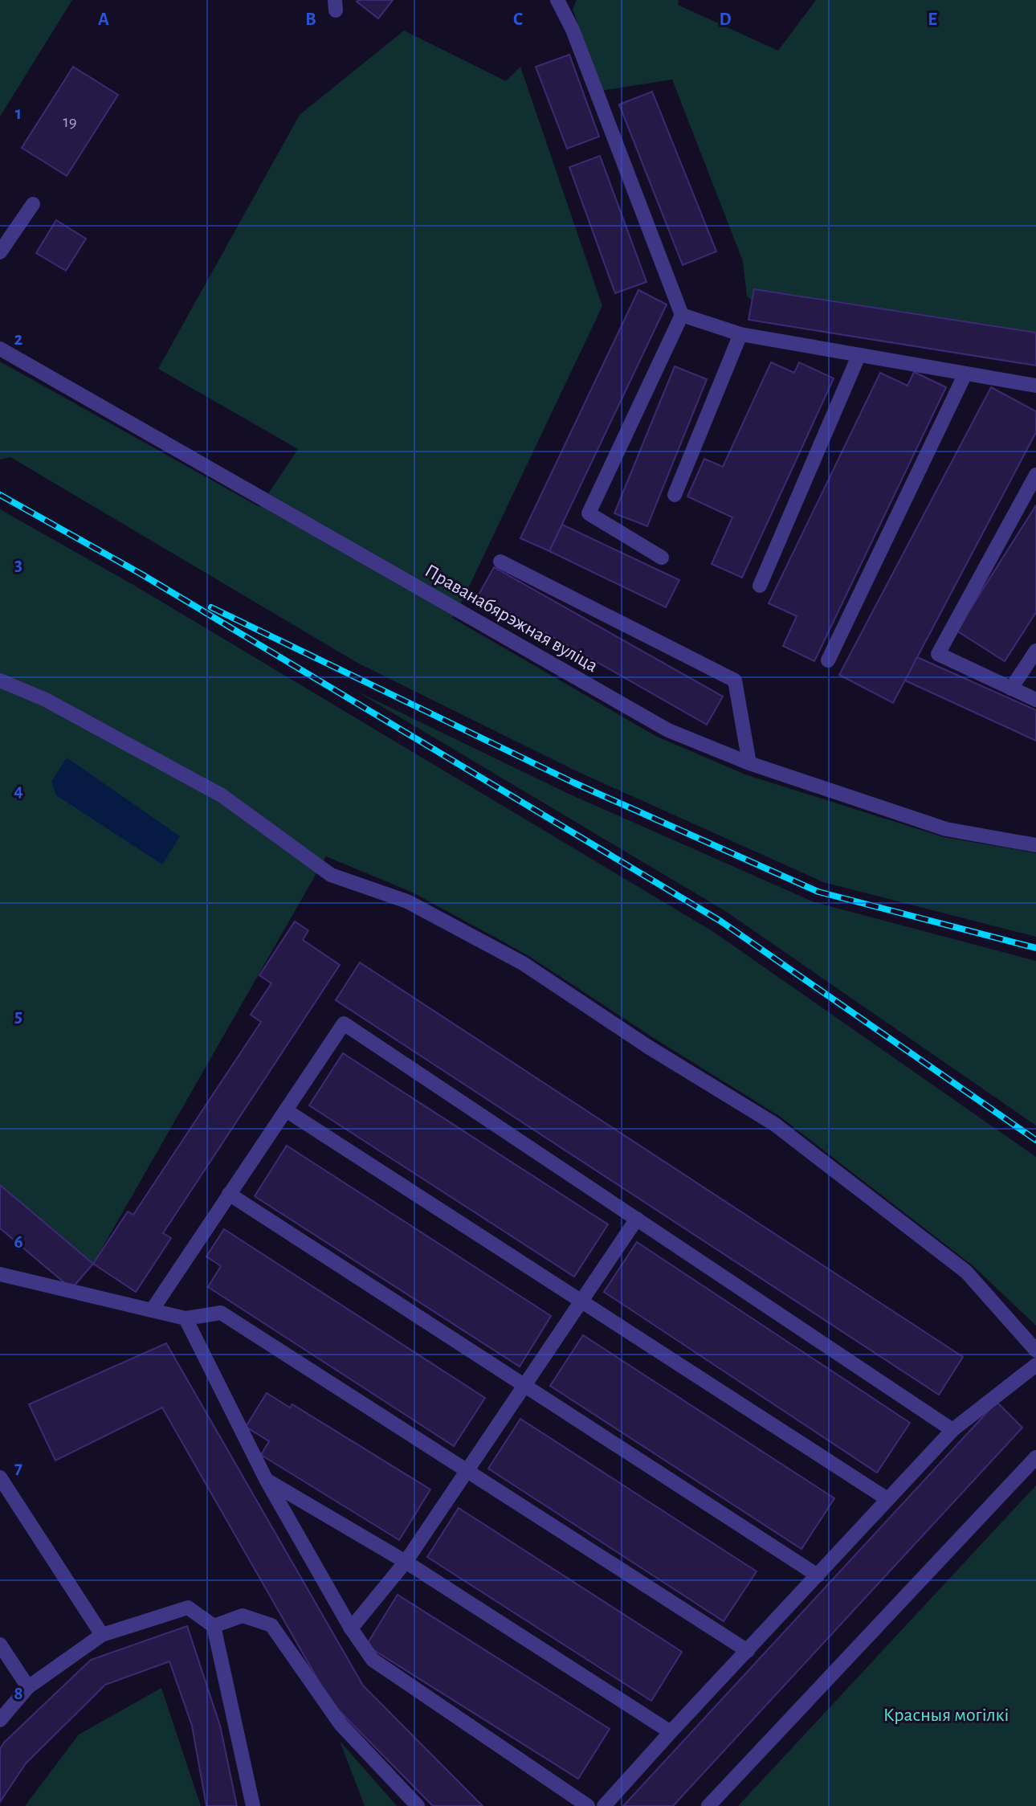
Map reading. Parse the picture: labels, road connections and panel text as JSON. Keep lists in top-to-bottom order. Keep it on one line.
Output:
{"streets":{"street":["Праванабярэжная вуліца"]},"parks":["Красныя могілкі"],"house_numbers":["19"],"grid":{"columns":["A","B","C","D","E"],"rows":["1","2","3","4","5","6","7","8"]}}
